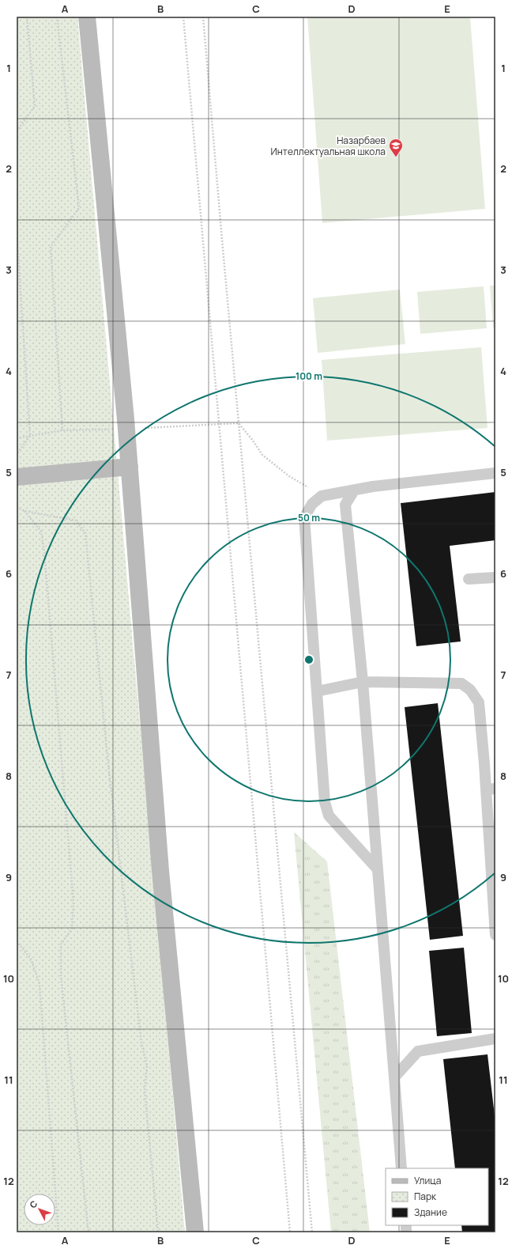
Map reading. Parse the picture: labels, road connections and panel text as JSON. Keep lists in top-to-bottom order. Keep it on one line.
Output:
{"places":{"school or university":["Назарбаев Интеллектуальная школа"]},"legend":["Улица","Парк","Здание"],"north":"top left","grid":{"columns":["A","B","C","D","E"],"rows":["1","2","3","4","5","6","7","8","9","10","11","12"]},"rings":["100 m","50 m"]}
